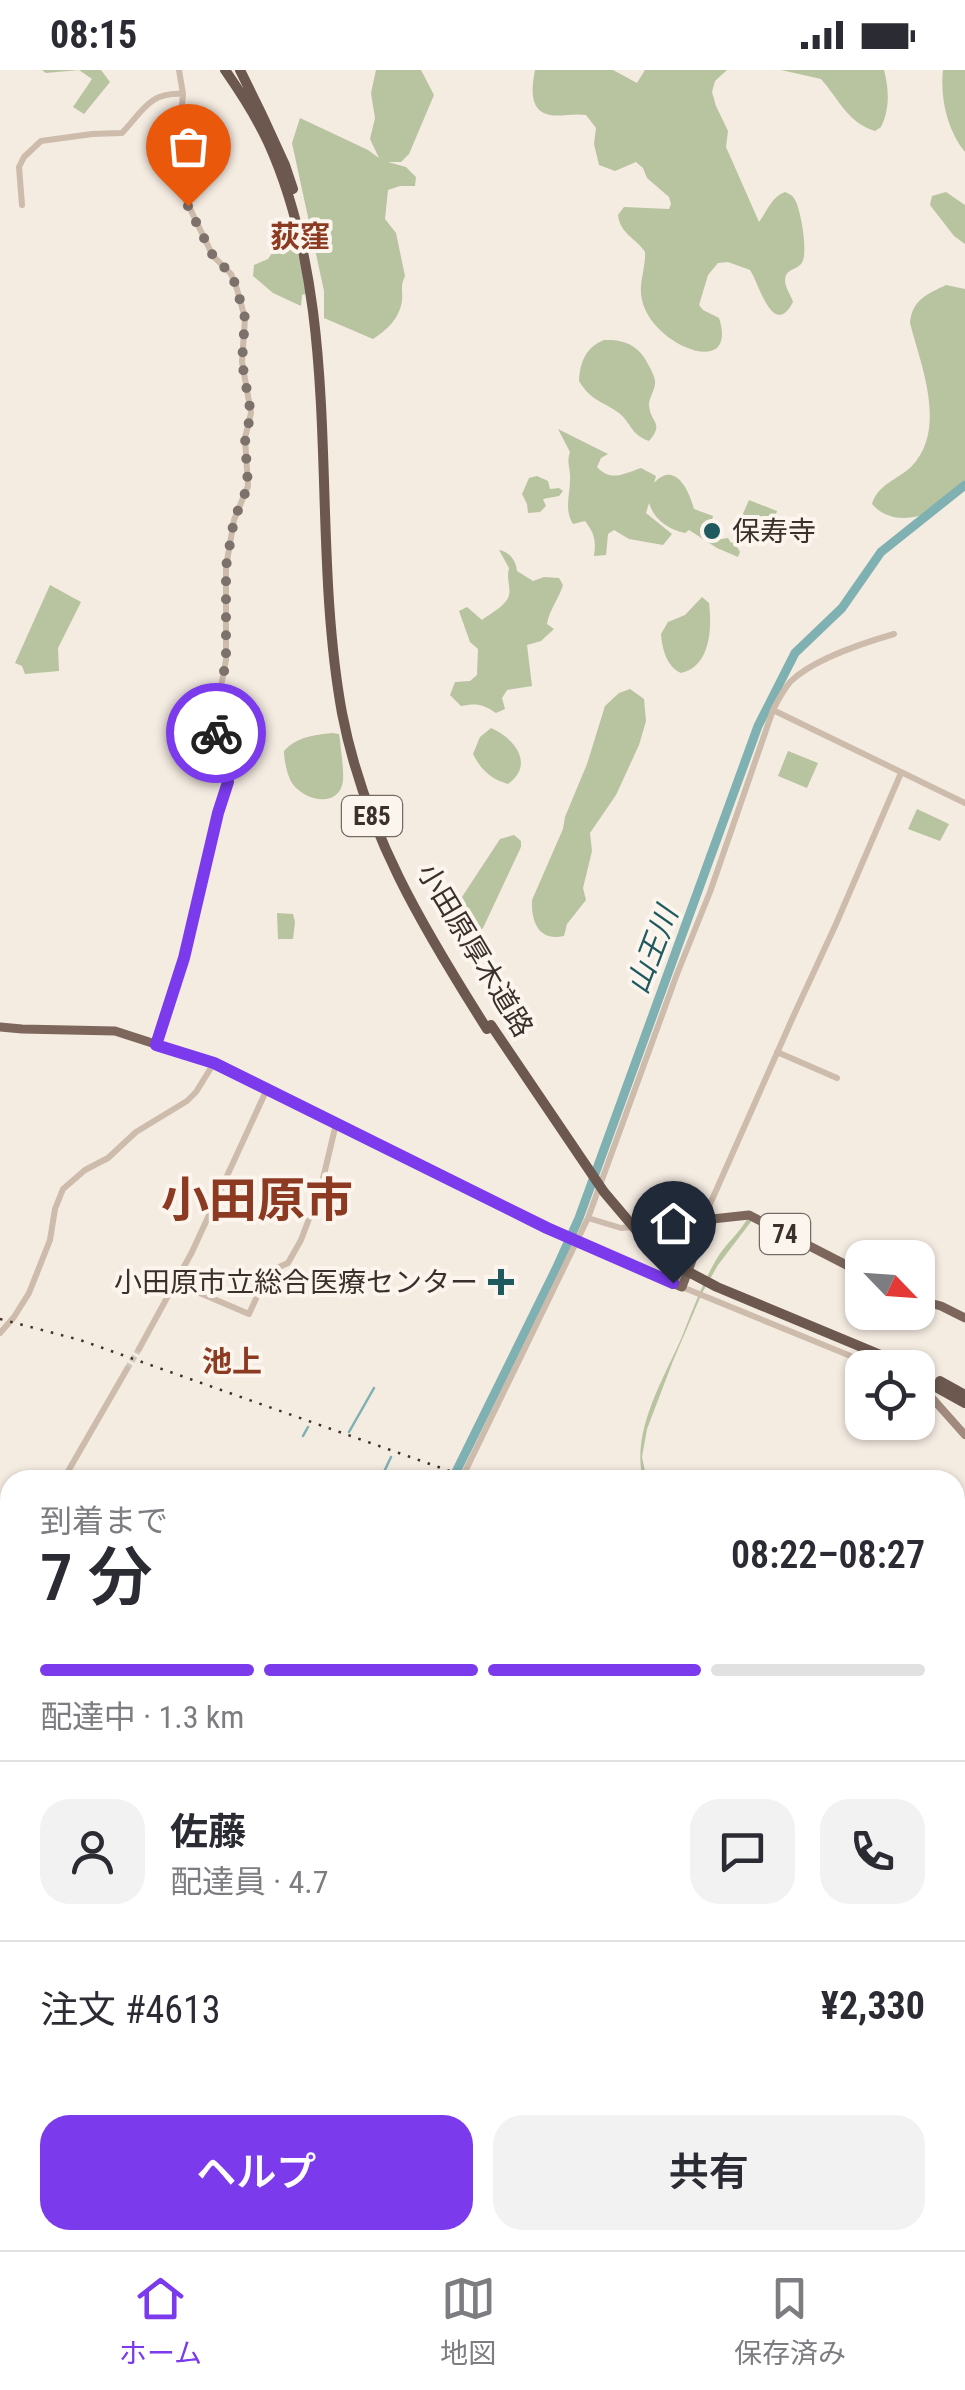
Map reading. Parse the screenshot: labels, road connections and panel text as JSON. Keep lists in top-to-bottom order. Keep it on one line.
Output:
{"streets":{"highway":["E85","小田原厚木道路"],"main road":["74"]},"districts":["荻窪","小田原市","池上"],"water":["山王川"],"places":{"other":["保寿寺"],"health":["小田原市立総合医療センター"]},"north":"bottom right","page":{"status":"08:15","heading":["7 分","到着まで","08:22–08:27"],"panel":["佐藤","配達員 · 4.7","注文 #4613","¥2,330"],"bar":"配達中 · 1.3 km","buttons":["ヘルプ","共有"],"tabs":["ホーム","地図","保存済み"]}}
